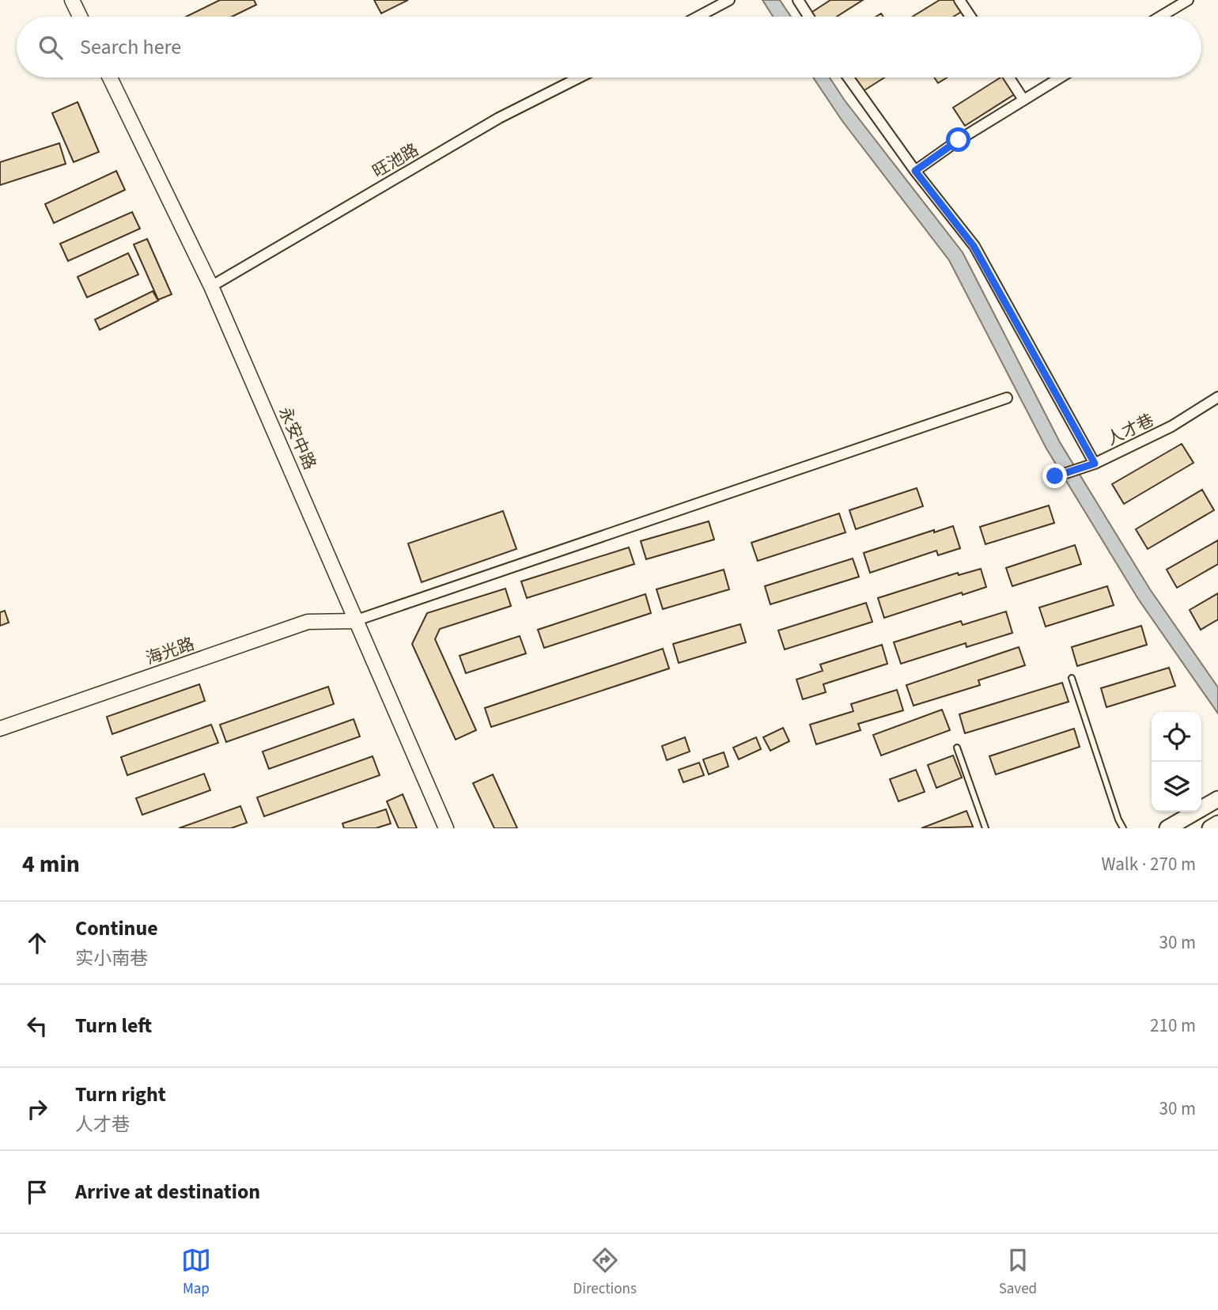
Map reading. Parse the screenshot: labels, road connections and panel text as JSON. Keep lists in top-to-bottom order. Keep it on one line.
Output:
{"streets":{"street":["旺池路","人才巷","永安中路","海光路"]},"crossings":[["旺池路","永安中路"],["永安中路","海光路"]],"page":{"search":"Search here","heading":["4 min","Walk · 270 m"],"list":[["Continue","实小南巷","30 m"],["Turn left","210 m"],["Turn right","人才巷","30 m"],"Arrive at destination"],"nav":["Map","Directions","Saved"]}}
